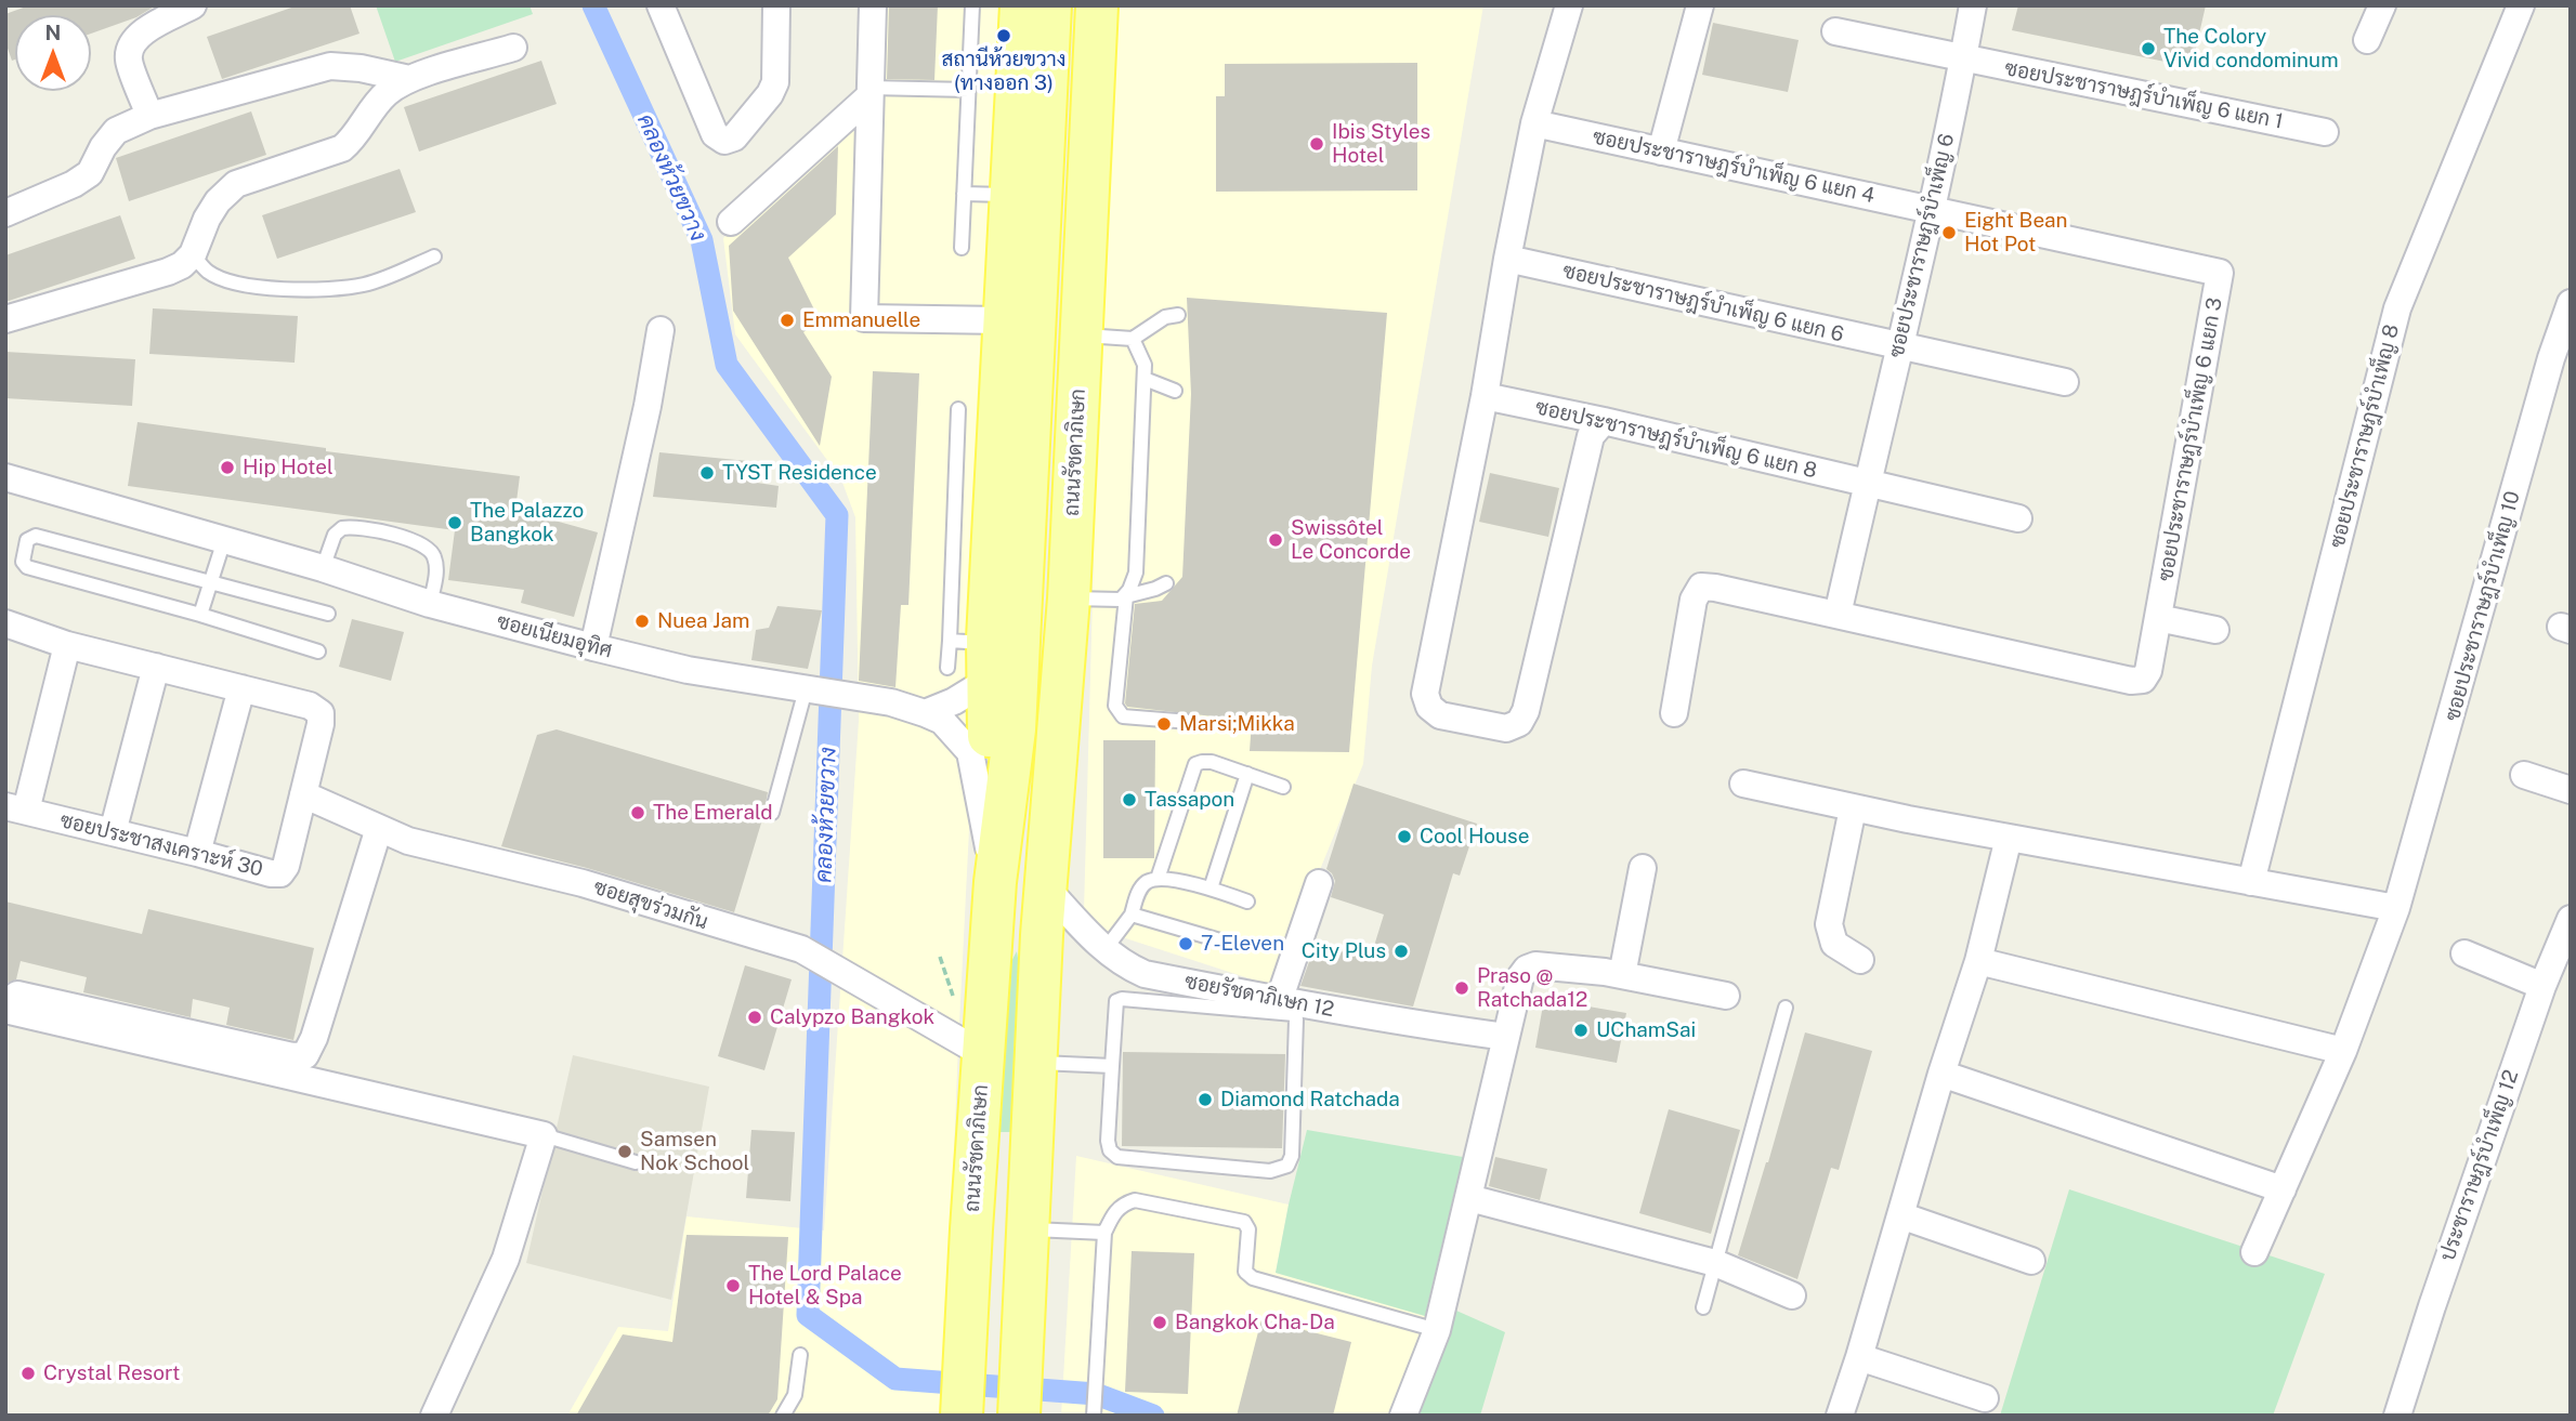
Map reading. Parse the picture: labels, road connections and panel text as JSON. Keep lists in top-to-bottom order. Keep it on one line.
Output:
{"streets":{"main road":["ถนนรัชดาภิเษก"],"street":["ซอยประชาราษฎร์บำเพ็ญ 6 แยก 1","ซอยประชาราษฎร์บำเพ็ญ 6 แยก 4","ซอยประชาราษฎร์บำเพ็ญ 6","ซอยประชาราษฎร์บำเพ็ญ 6 แยก 6","ซอยประชาราษฎร์บำเพ็ญ 8","ซอยประชาราษฎร์บำเพ็ญ 6 แยก 8","ซอยประชาราษฎร์บำเพ็ญ 6 แยก 3","ซอยประชาราษฎร์บำเพ็ญ 10","ซอยเนียมอุทิศ","ซอยประชาสงเคราะห์ 30","ซอยสุขร่วมกัน","ซอยรัชดาภิเษก 12","ประชาราษฎร์บำเพ็ญ 12"]},"crossings":[["ซอยประชาราษฎร์บำเพ็ญ 6 แยก 1","ซอยประชาราษฎร์บำเพ็ญ 6"],["ซอยประชาราษฎร์บำเพ็ญ 6 แยก 4","ซอยประชาราษฎร์บำเพ็ญ 6"],["ซอยประชาราษฎร์บำเพ็ญ 6 แยก 4","ซอยประชาราษฎร์บำเพ็ญ 6 แยก 3"],["ซอยประชาราษฎร์บำเพ็ญ 6","ซอยประชาราษฎร์บำเพ็ญ 6 แยก 6"],["ซอยประชาราษฎร์บำเพ็ญ 6","ซอยประชาราษฎร์บำเพ็ญ 6 แยก 8"],["ซอยประชาราษฎร์บำเพ็ญ 6","ซอยประชาราษฎร์บำเพ็ญ 6 แยก 3"],["ถนนรัชดาภิเษก","ซอยเนียมอุทิศ"],["ถนนรัชดาภิเษก","ซอยสุขร่วมกัน"],["ถนนรัชดาภิเษก","ซอยรัชดาภิเษก 12"],["ซอยประชาสงเคราะห์ 30","ซอยสุขร่วมกัน"]],"water":["คลองห้วยขวาง"],"places":["สถานีห้วยขวาง (ทางออก 3)","The Colory Vivid condominum","Ibis Styles Hotel","Eight Bean Hot Pot","Emmanuelle","Hip Hotel","TYST Residence","The Palazzo Bangkok","Swissôtel Le Concorde","Nuea Jam","Marsi;Mikka","Tassapon","The Emerald","Cool House","7-Eleven","City Plus","Praso @ Ratchada12","Calypzo Bangkok","UChamSai","Diamond Ratchada","Samsen Nok School","The Lord Palace Hotel & Spa","Bangkok Cha-Da","Crystal Resort"],"north":"top"}
